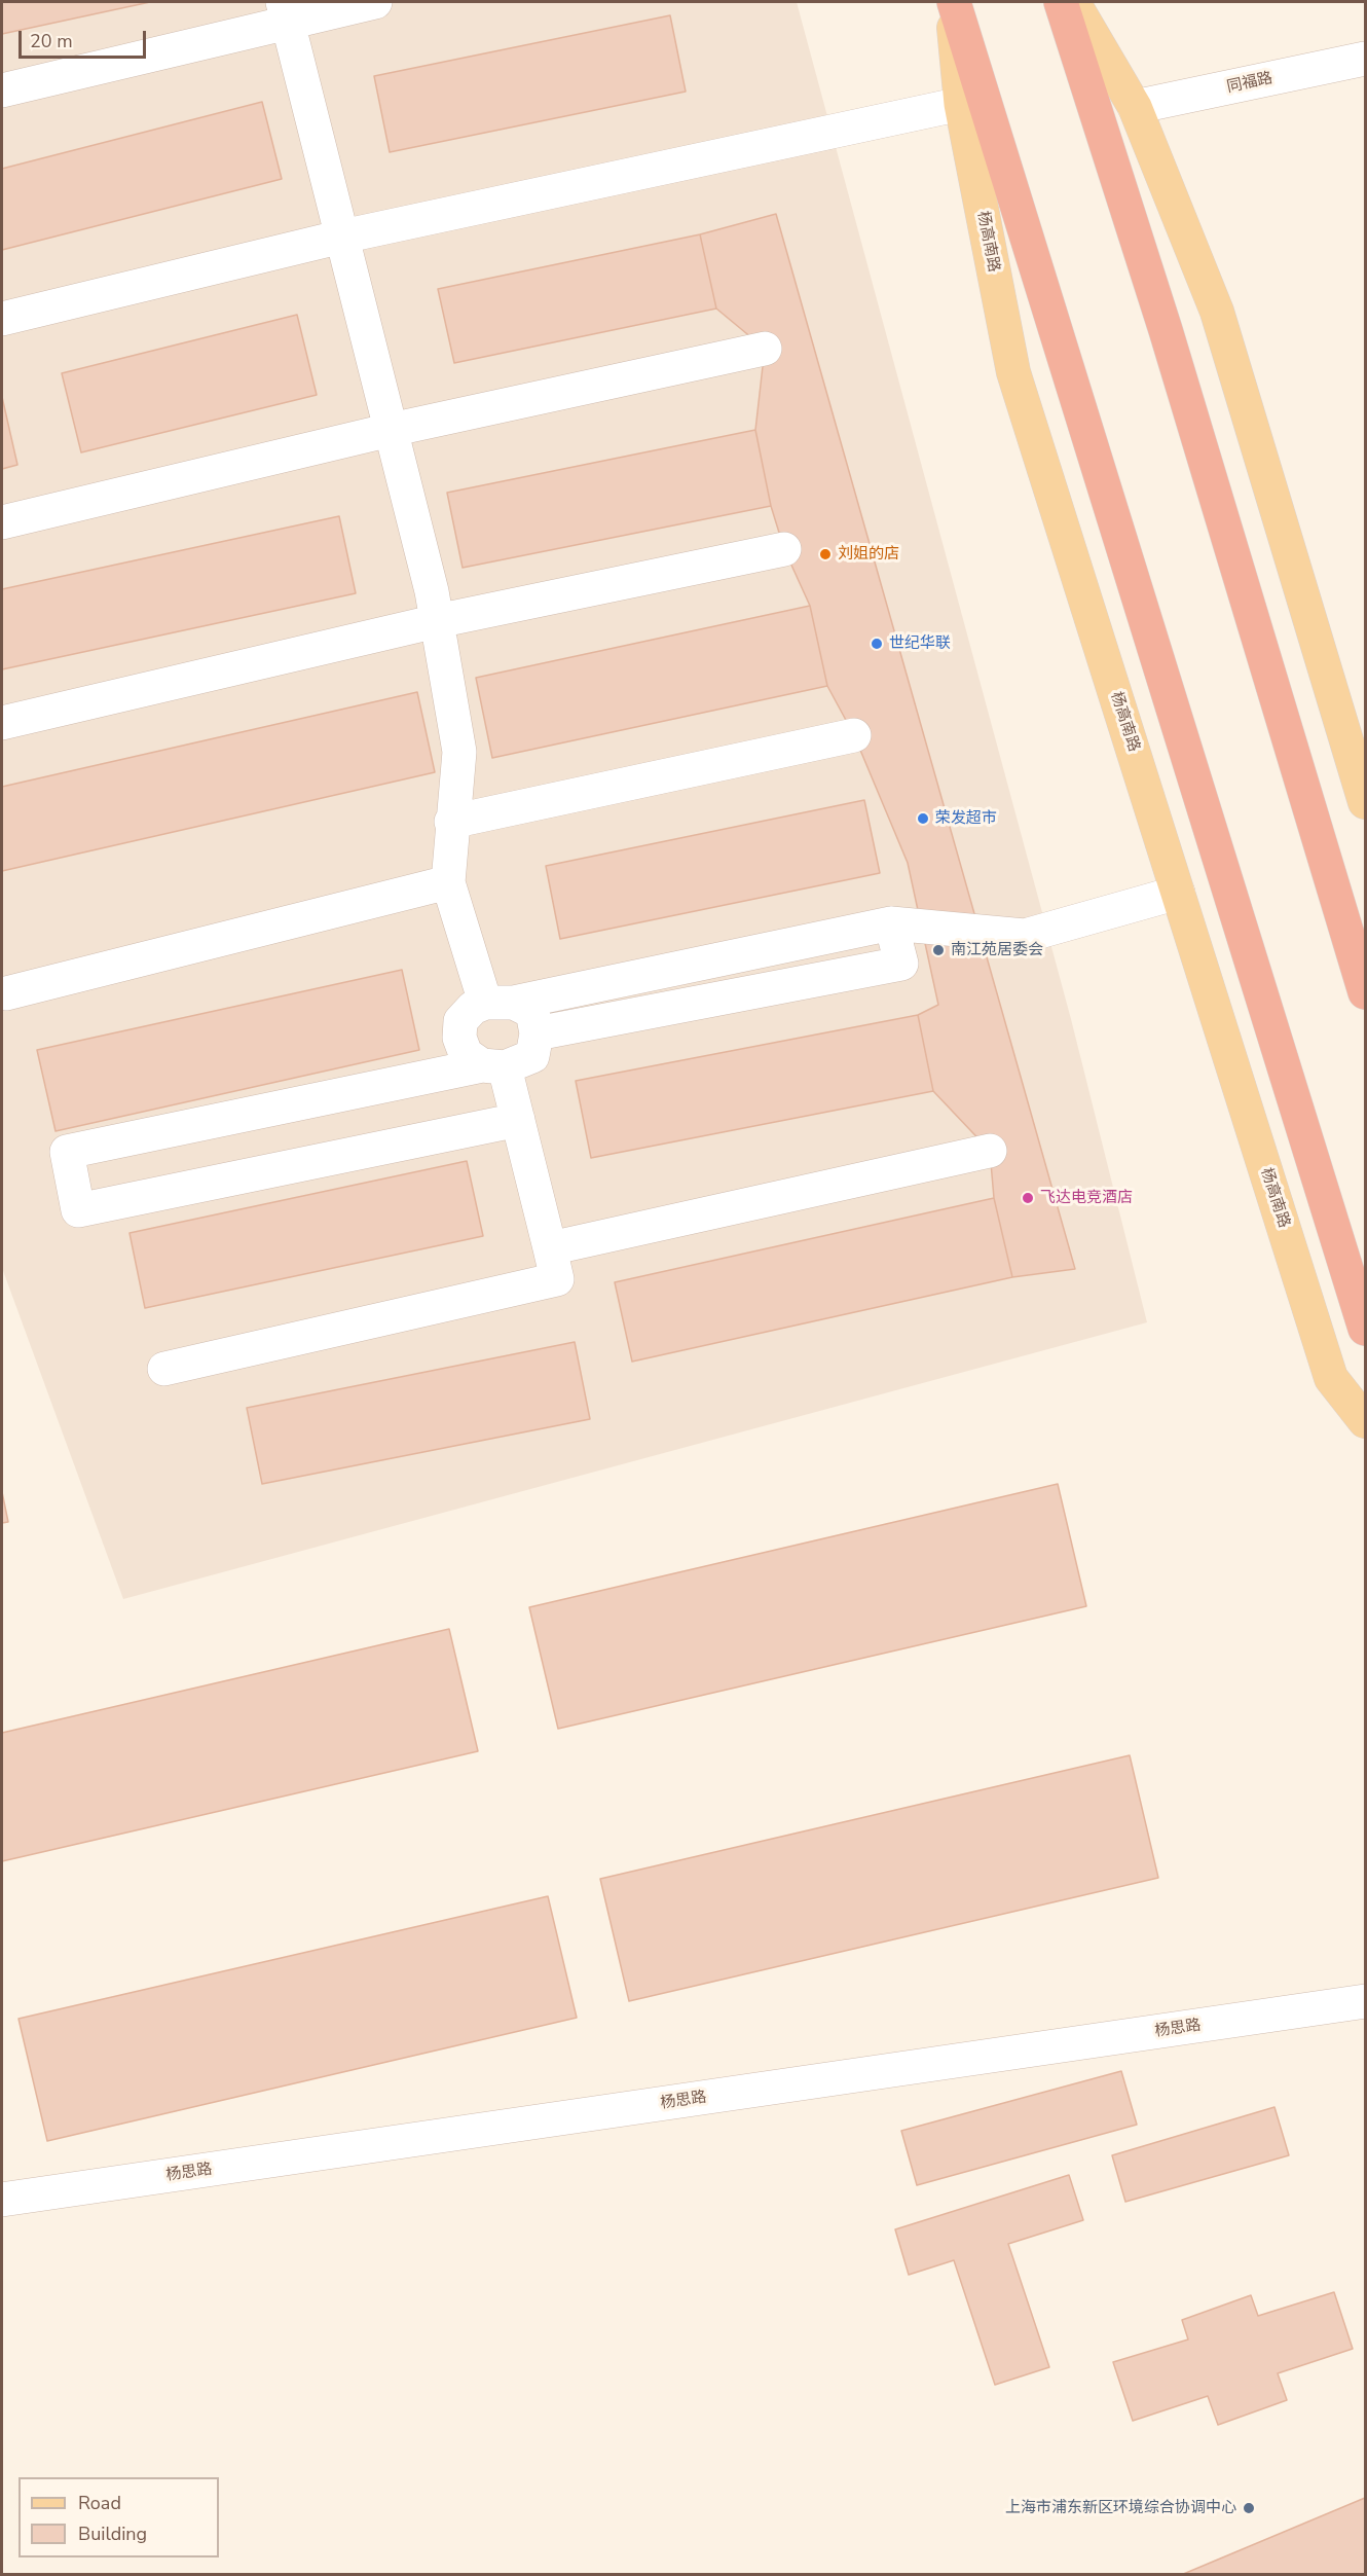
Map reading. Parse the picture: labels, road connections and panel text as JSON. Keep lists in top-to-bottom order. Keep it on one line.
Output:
{"streets":{"highway":["杨高南路"],"street":["同福路","杨思路"]},"places":["刘姐的店","世纪华联","荣发超市","南江苑居委会","飞达电竞酒店","上海市浦东新区环境综合协调中心"],"legend":["Road","Building"],"scale_bar":"20 m"}
